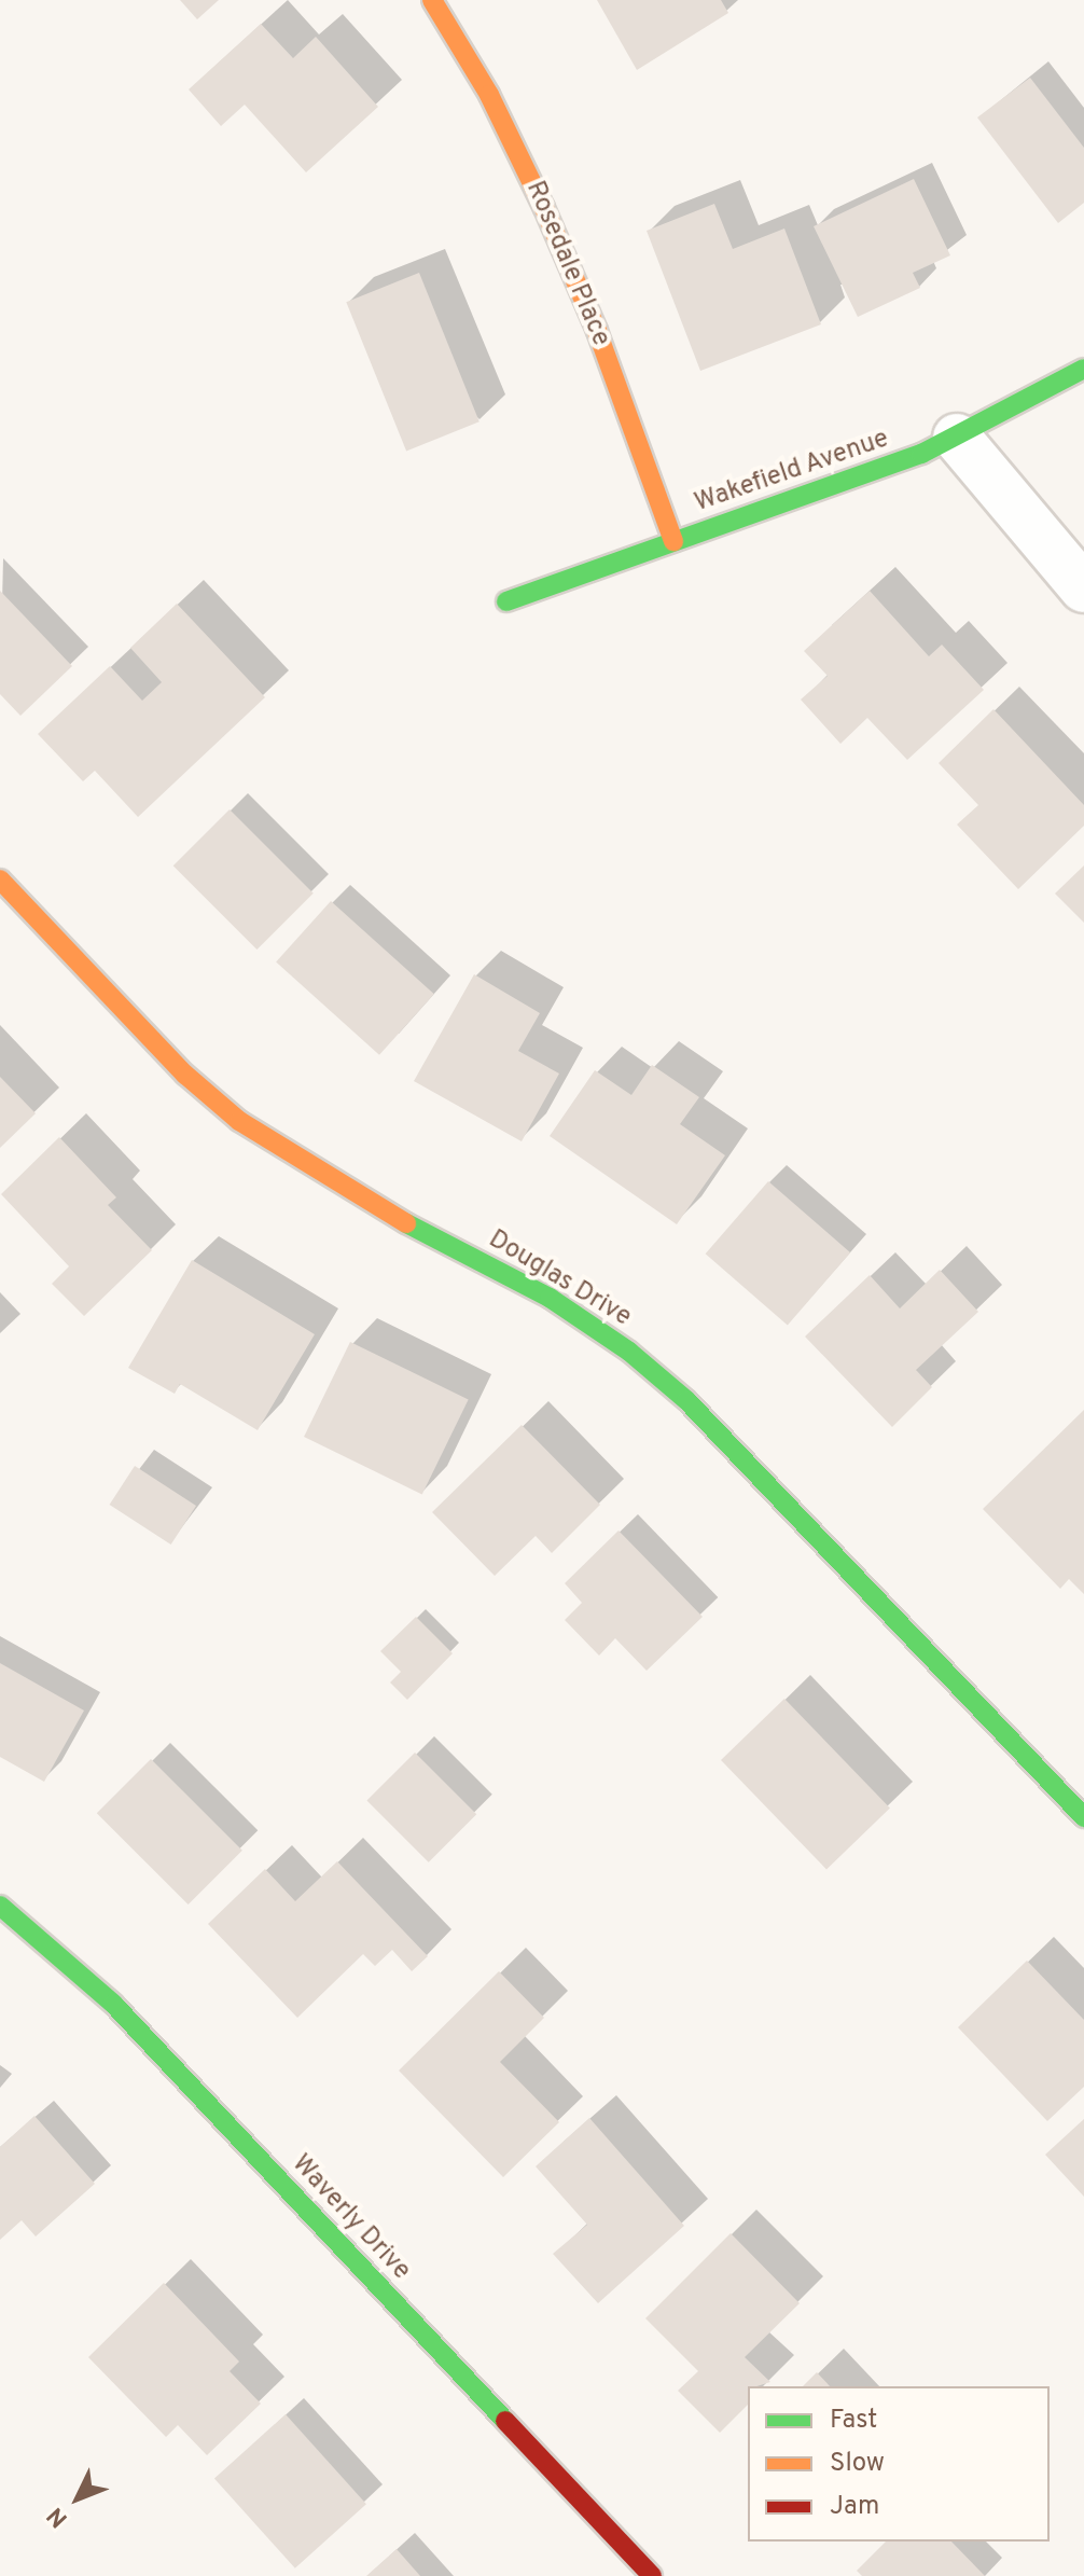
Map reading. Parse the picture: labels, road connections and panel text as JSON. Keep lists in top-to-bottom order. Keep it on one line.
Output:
{"streets":{"street":["Rosedale Place","Wakefield Avenue","Douglas Drive","Waverly Drive"]},"crossings":[["Rosedale Place","Wakefield Avenue"]],"legend":["Fast","Slow","Jam"],"north":"bottom left"}
